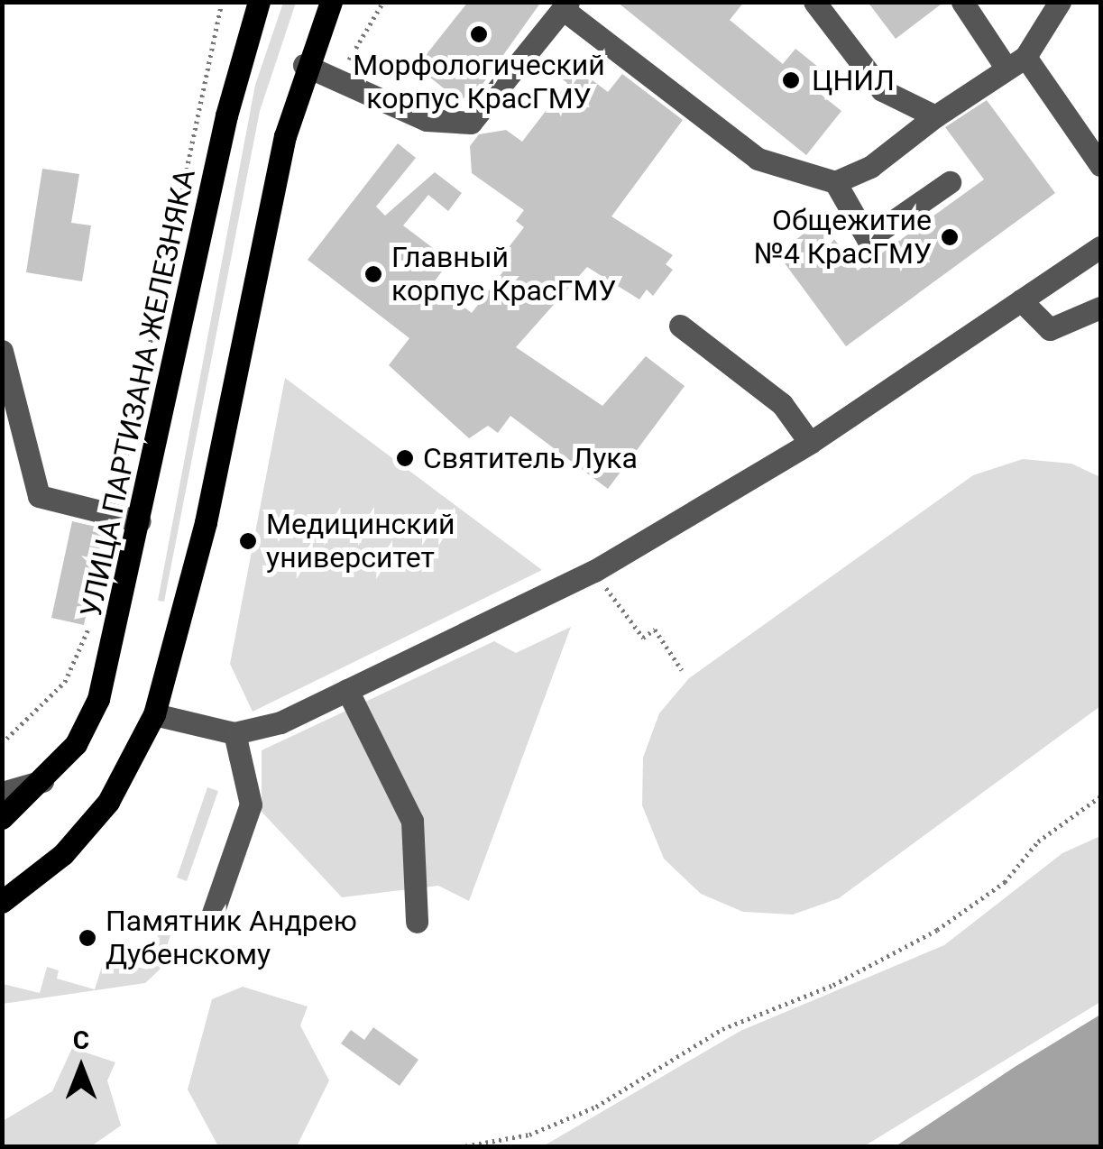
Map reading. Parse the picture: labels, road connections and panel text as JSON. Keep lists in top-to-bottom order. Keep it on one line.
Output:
{"streets":{"main road":["УЛИЦА ПАРТИЗАНА ЖЕЛЕЗНЯКА"]},"places":["Морфологический корпус КрасГМУ","ЦНИЛ","Общежитие №4 КрасГМУ","Главный корпус КрасГМУ","Святитель Лука","Медицинский университет","Памятник Андрею Дубенскому"],"north":"top"}
